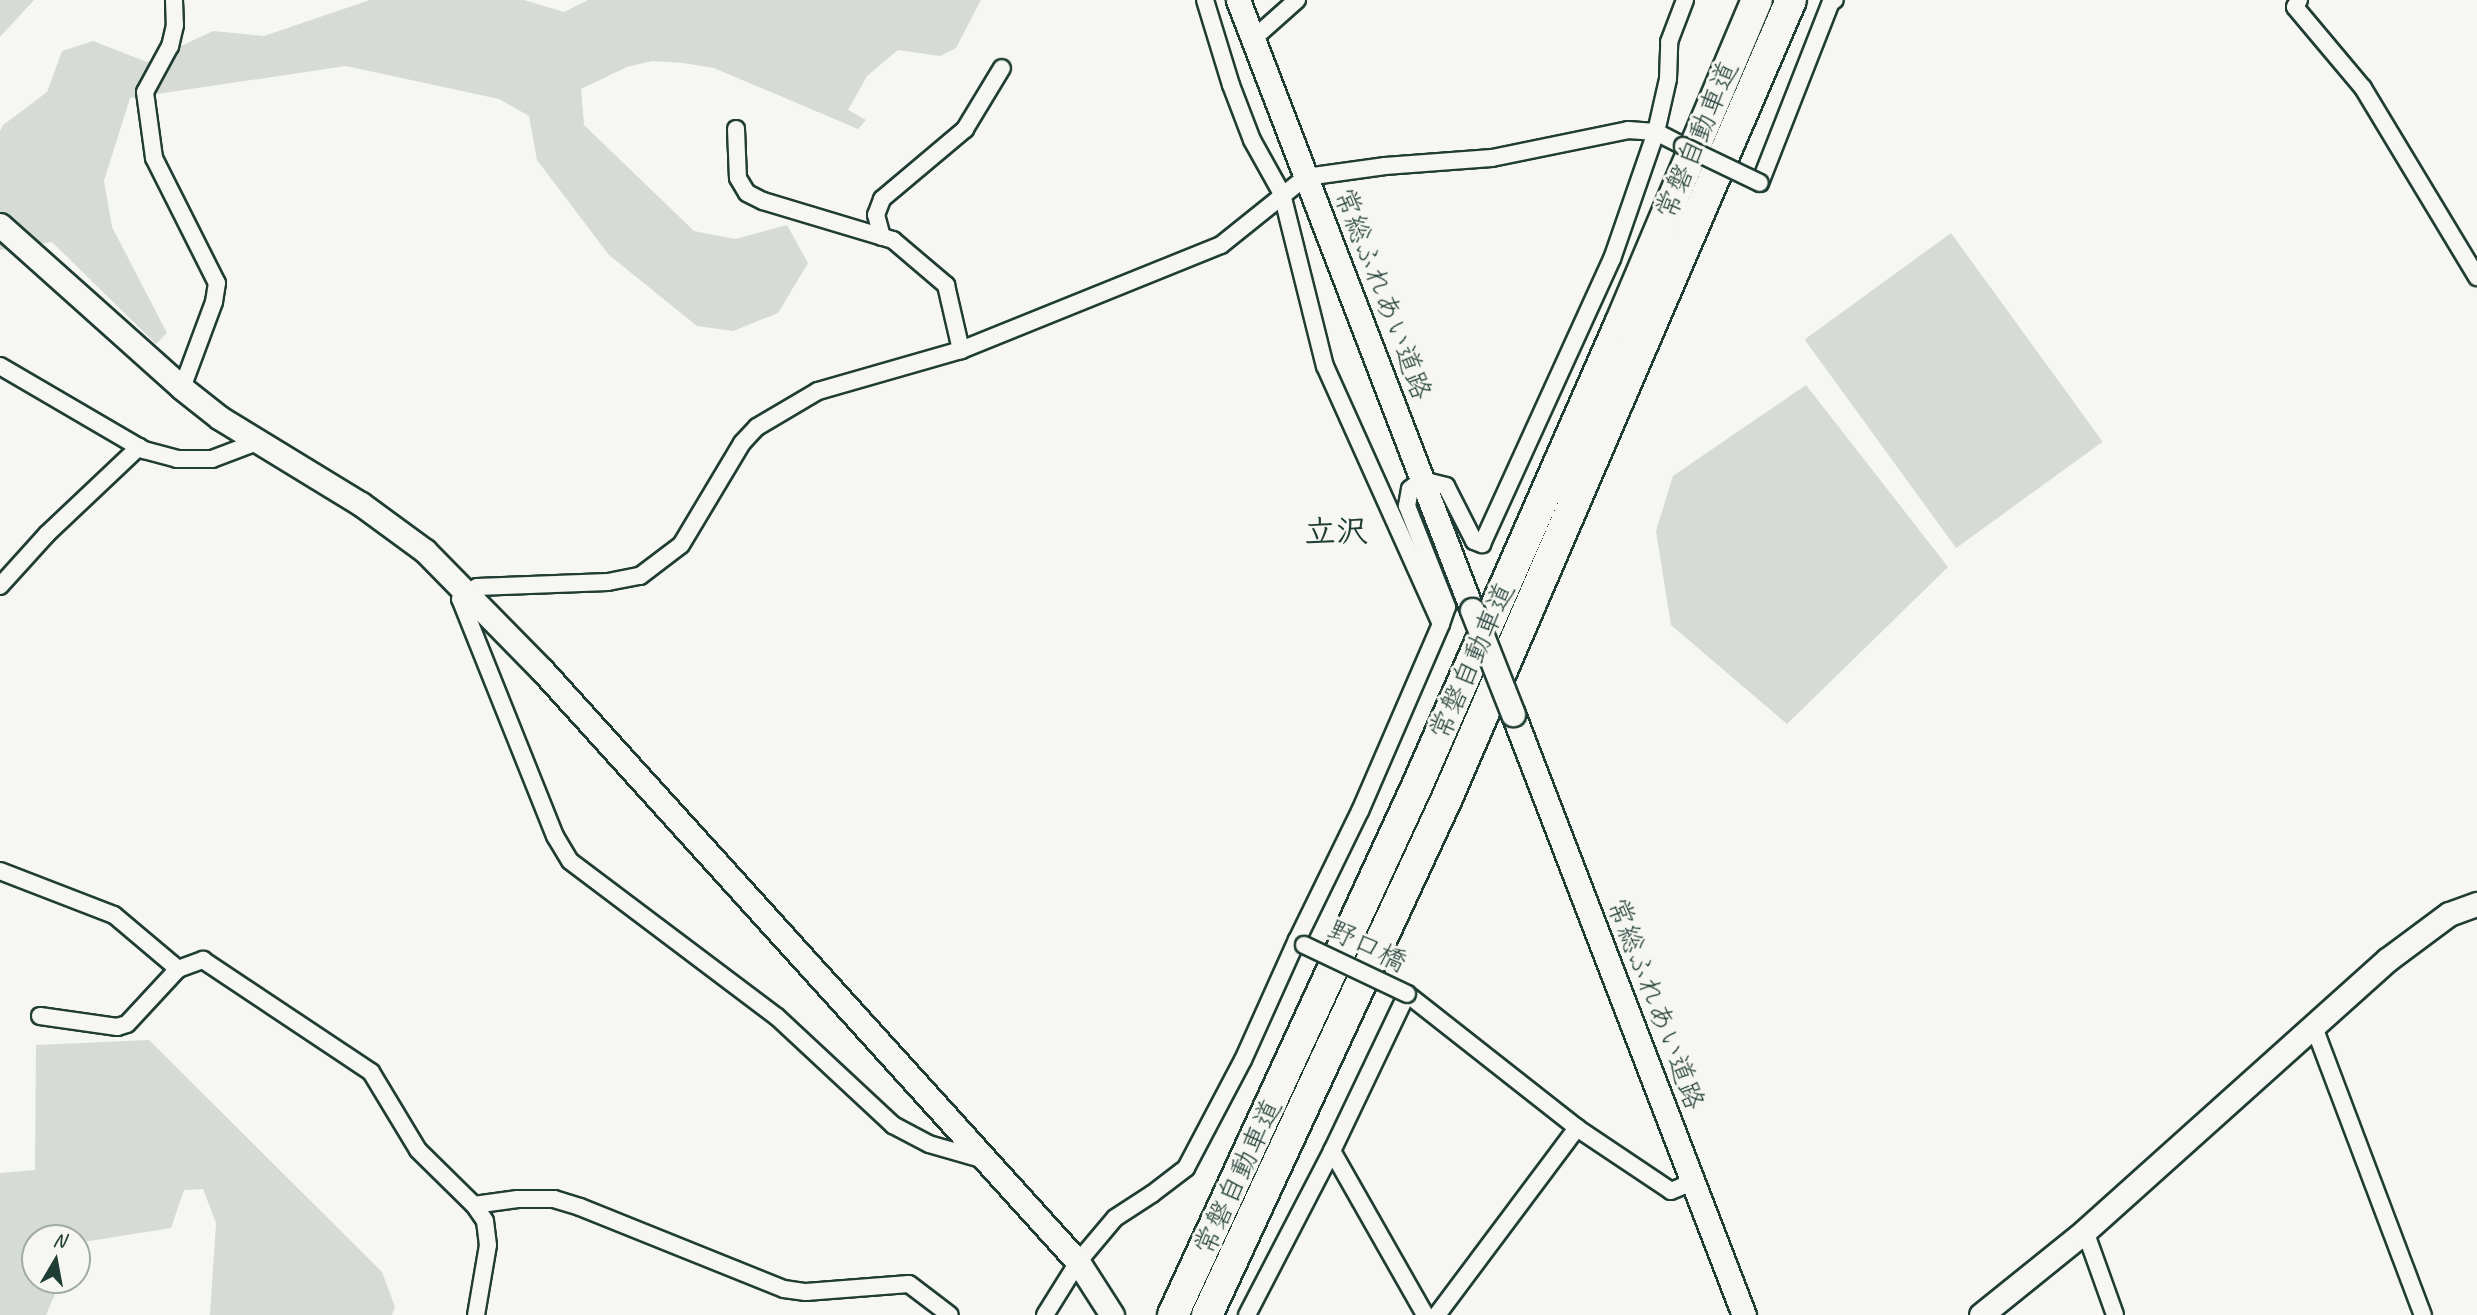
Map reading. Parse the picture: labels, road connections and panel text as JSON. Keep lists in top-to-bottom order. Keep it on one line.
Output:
{"streets":{"highway":["常磐自動車道"],"street":["常総ふれあい道路","野口橋"]},"crossings":[["常総ふれあい道路","野口橋"]],"districts":["立沢"],"north":"top"}
